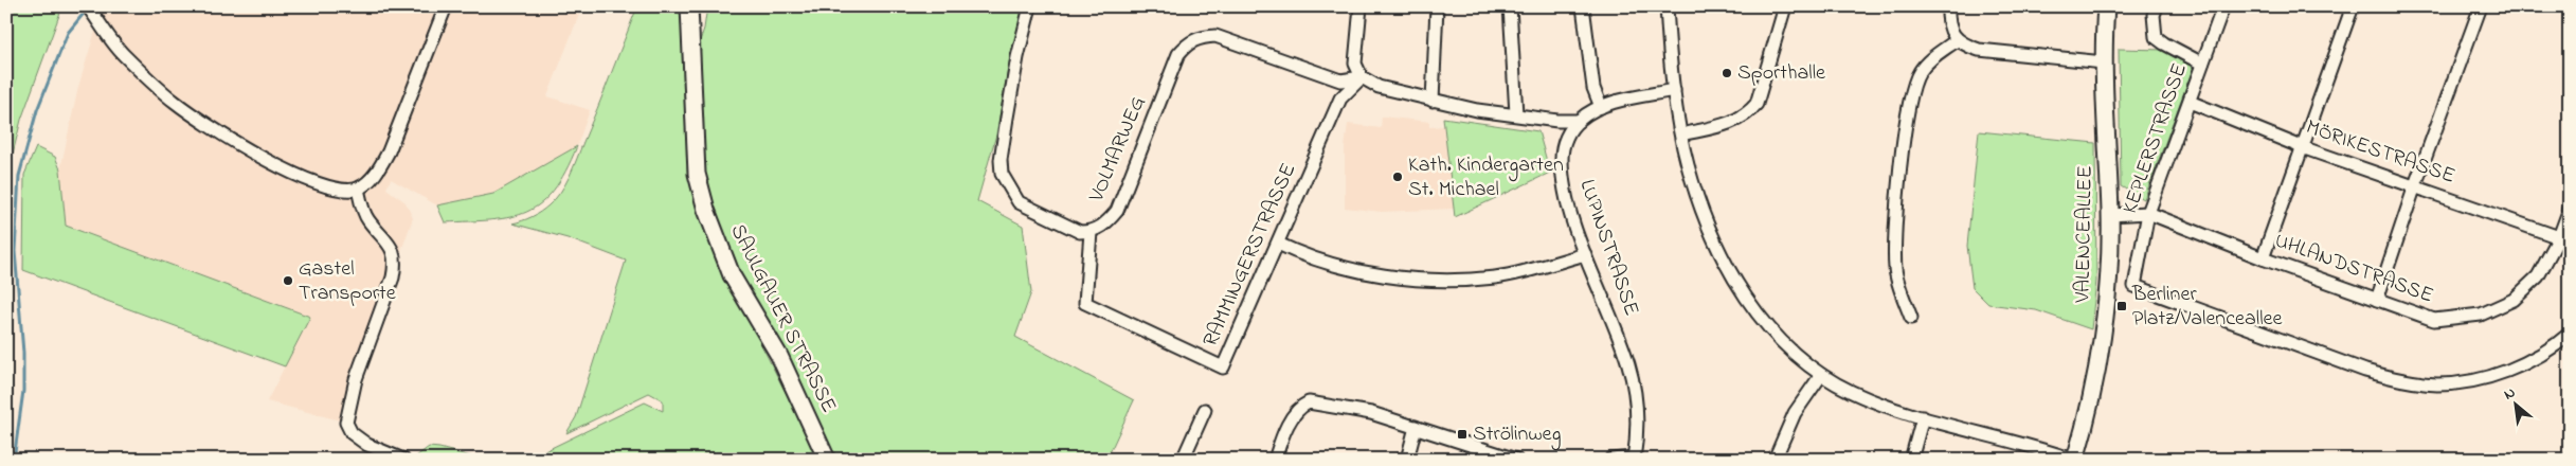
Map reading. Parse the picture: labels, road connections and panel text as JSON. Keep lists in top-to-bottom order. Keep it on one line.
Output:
{"streets":{"main road":["VALENCEALLEE","SAULGAUER STRASSE"],"street":["KEPLERSTRASSE","VOLMARWEG","MÖRIKESTRASSE","LUPINSTRASSE","RAMMINGERSTRASSE","UHLANDSTRASSE"]},"crossings":[["KEPLERSTRASSE","MÖRIKESTRASSE"],["KEPLERSTRASSE","UHLANDSTRASSE"],["VOLMARWEG","RAMMINGERSTRASSE"],["MÖRIKESTRASSE","UHLANDSTRASSE"],["VALENCEALLEE","UHLANDSTRASSE"]],"places":{"other":["Sporthalle","Kath. Kindergarten St. Michael","Gastel Transporte"],"transit":["Berliner Platz/Valenceallee","Strölinweg"]},"north":"top left"}
